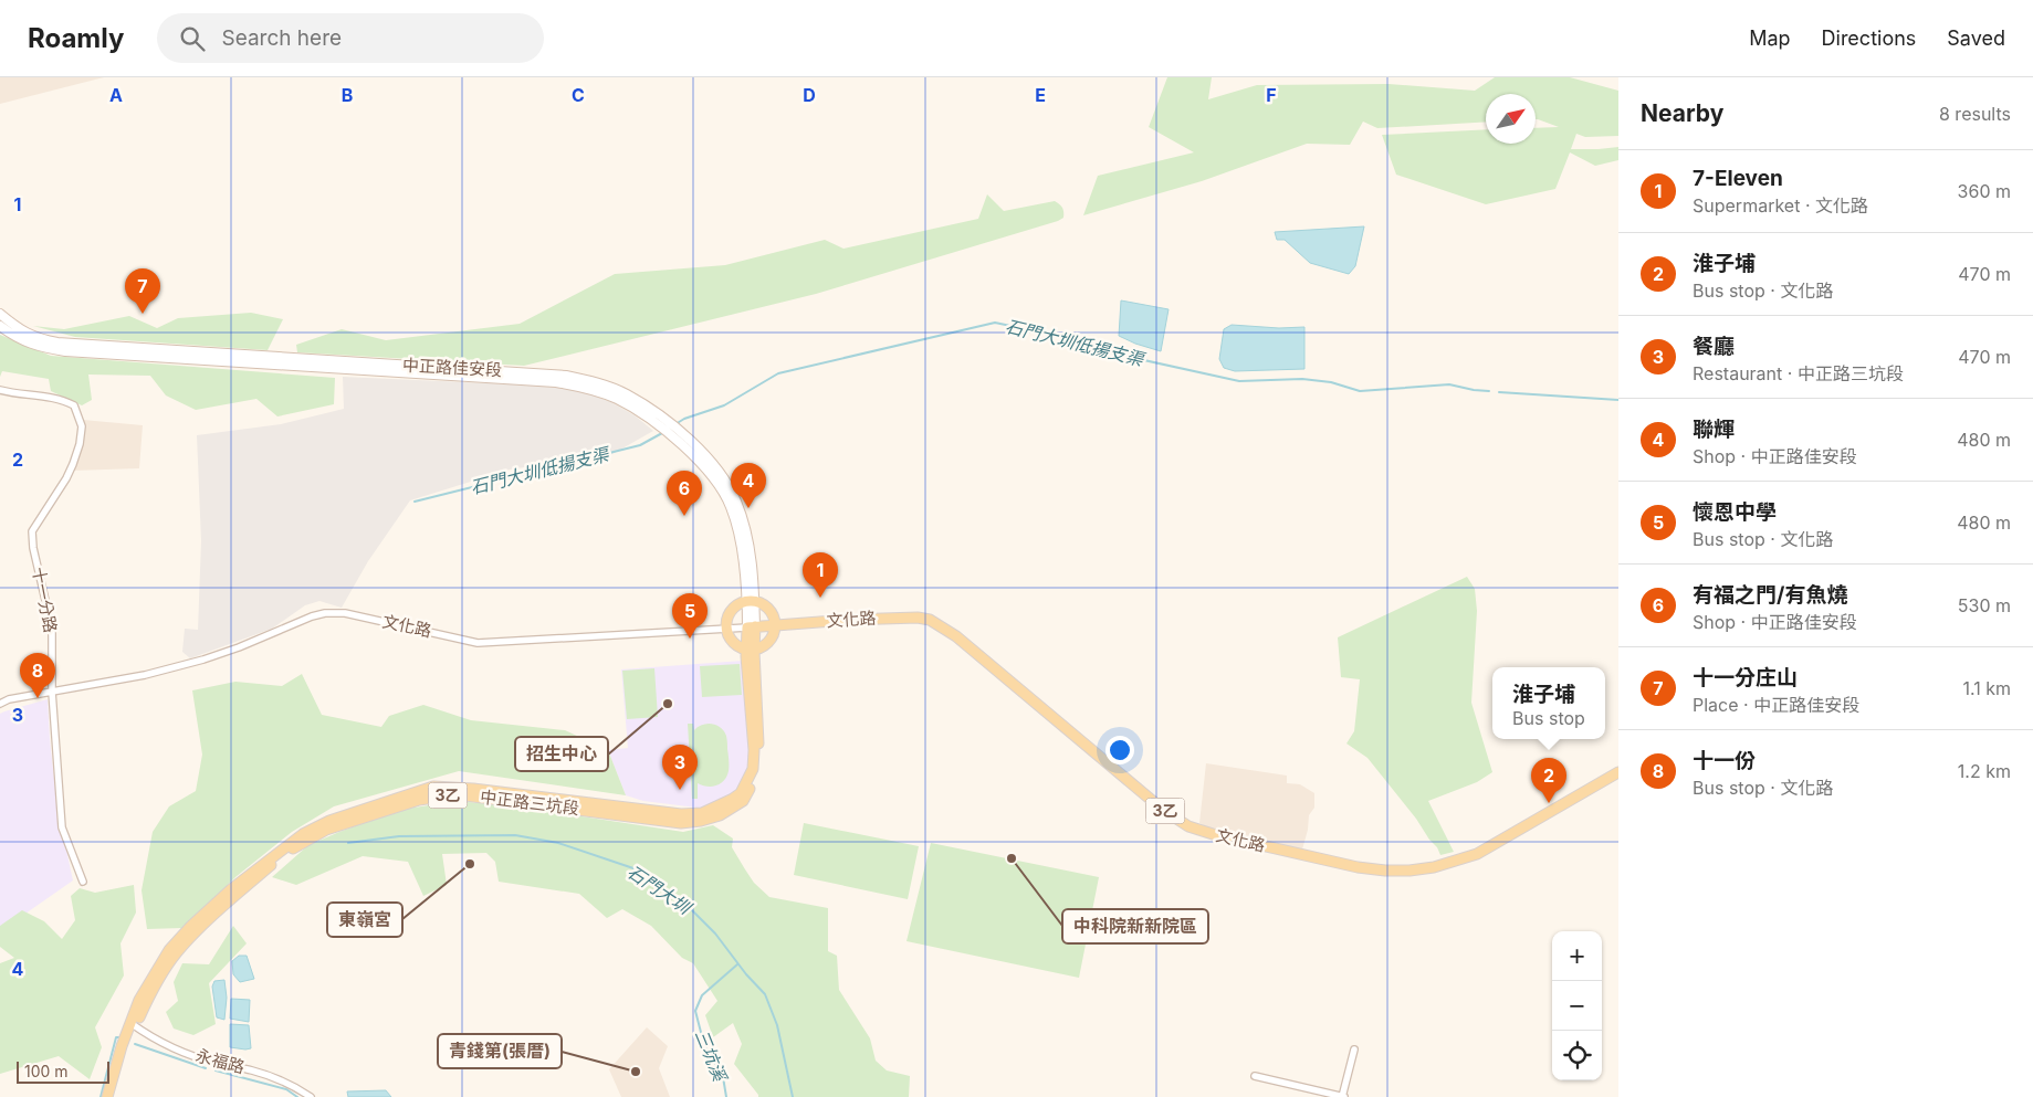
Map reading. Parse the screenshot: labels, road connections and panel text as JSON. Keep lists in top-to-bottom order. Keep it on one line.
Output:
{"streets":{"main road":["中正路佳安段","文化路","3乙","中正路三坑段"],"street":["十一分路","永福路"]},"crossings":[["中正路佳安段","文化路"],["中正路佳安段","中正路三坑段"],["十一分路","文化路"],["文化路","中正路三坑段"],["中正路三坑段","永福路"]],"water":["石門大圳低揚支渠","石門大圳","三坑溪"],"places":["招生中心","中科院新新院區","東嶺宮","青錢第(張厝)"],"scale_bar":"100 m","north":"top right","page":{"header":"Roamly","search":"Search here","nav":["Map","Directions","Saved"],"heading":["Nearby","8 results"],"list":[{"mark":"1","name":"7-Eleven","note":"Supermarket · 文化路","value":"360 m"},{"mark":"2","name":"淮子埔","note":"Bus stop · 文化路","value":"470 m"},{"mark":"3","name":"餐廳","note":"Restaurant · 中正路三坑段","value":"470 m"},{"mark":"4","name":"聯輝","note":"Shop · 中正路佳安段","value":"480 m"},{"mark":"5","name":"懷恩中學","note":"Bus stop · 文化路","value":"480 m"},{"mark":"6","name":"有福之門/有魚燒","note":"Shop · 中正路佳安段","value":"530 m"},{"mark":"7","name":"十一分庄山","note":"Place · 中正路佳安段","value":"1.1 km"},{"mark":"8","name":"十一份","note":"Bus stop · 文化路","value":"1.2 km"}],"pins":["7","4","6","1","5","8","3","2"],"popup":["淮子埔","Bus stop"],"map_buttons":["+","−"],"scale":"100 m"},"grid":{"columns":["A","B","C","D","E","F"],"rows":["1","2","3","4"]}}
